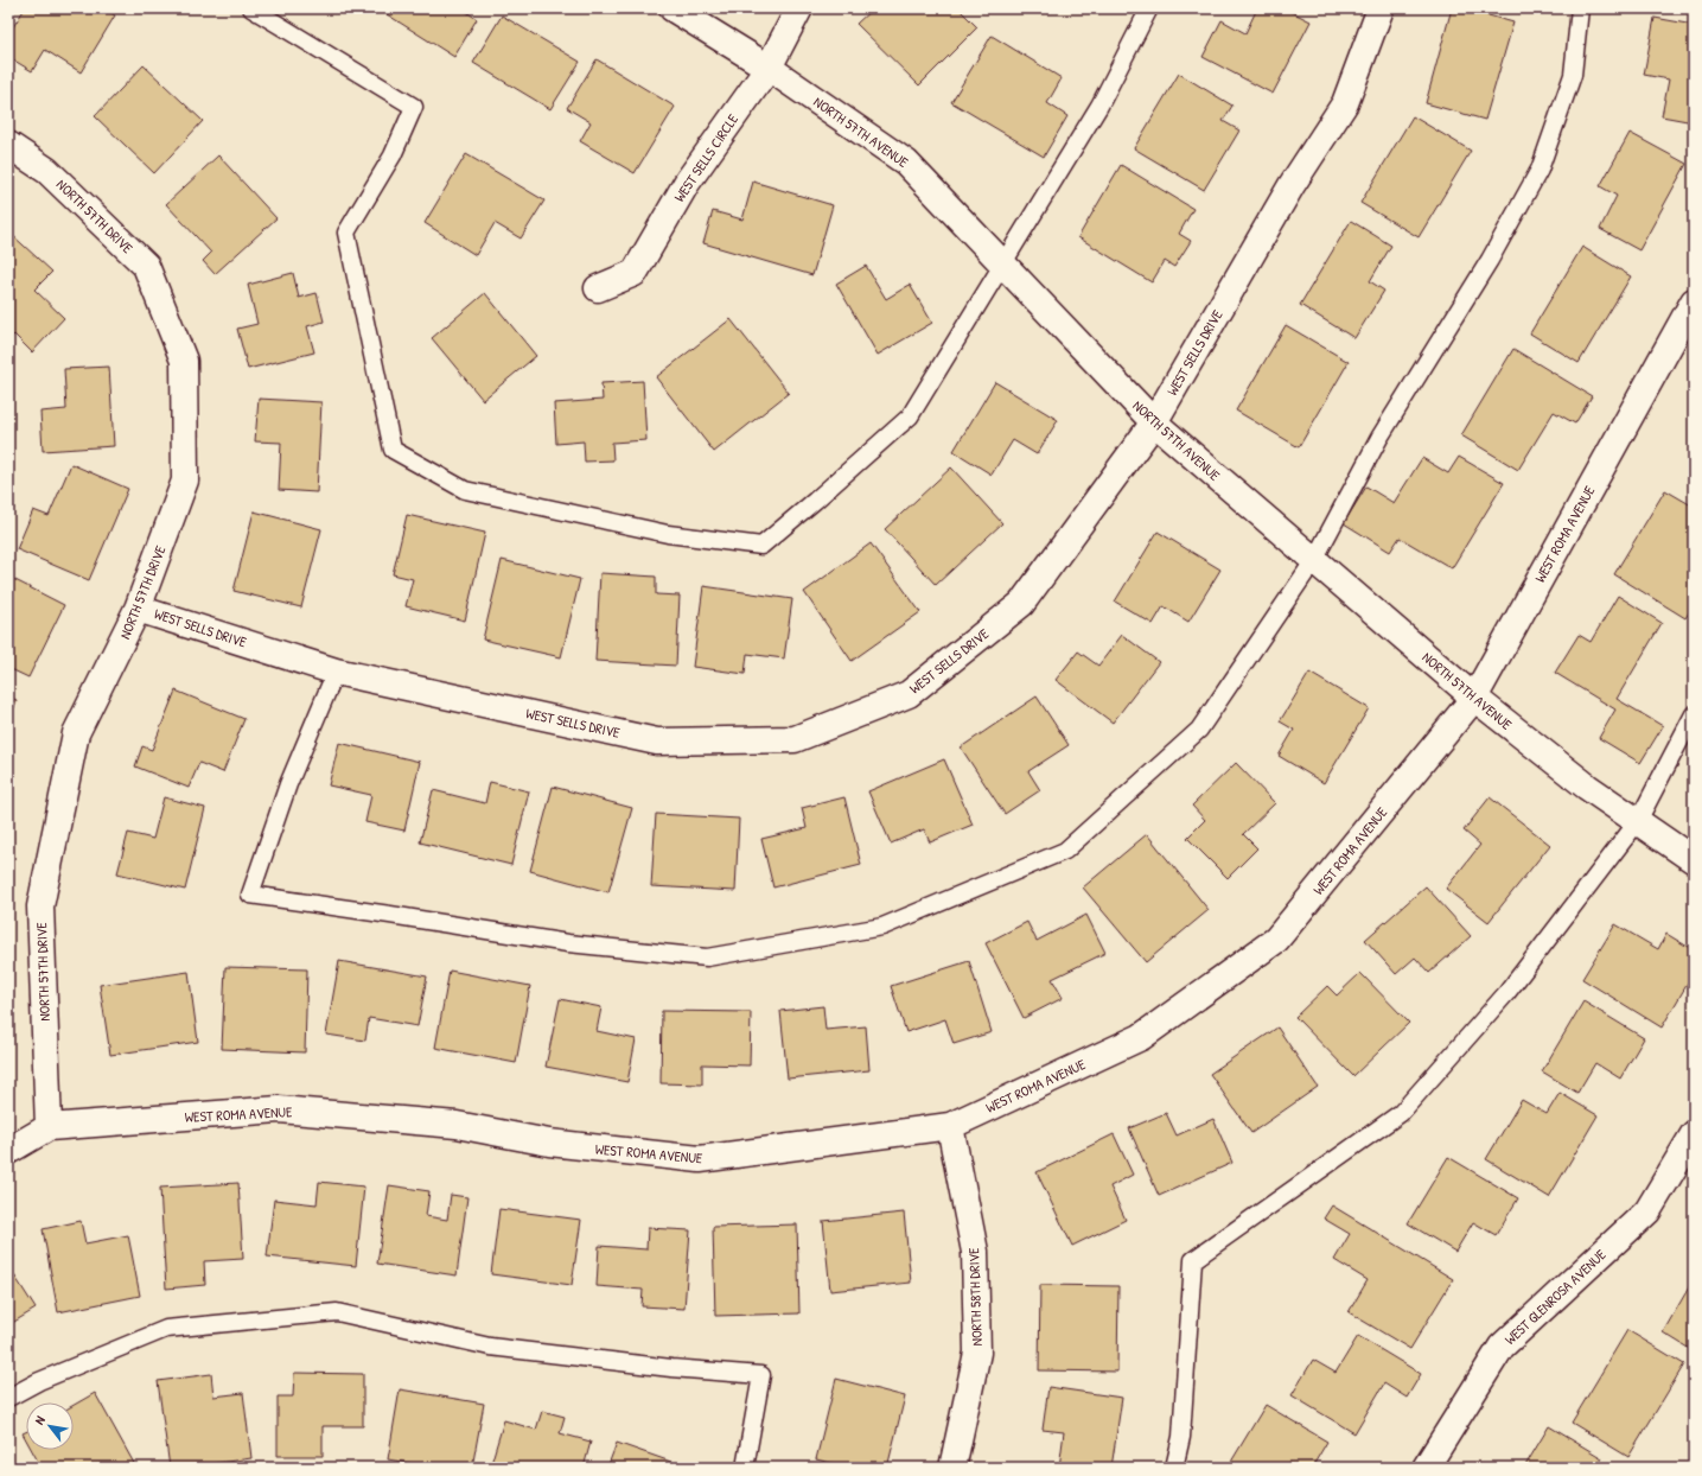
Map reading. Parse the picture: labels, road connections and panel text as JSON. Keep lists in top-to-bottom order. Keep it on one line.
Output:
{"streets":{"street":["NORTH 57TH AVENUE","WEST SELLS CIRCLE","NORTH 57TH DRIVE","WEST SELLS DRIVE","WEST ROMA AVENUE","NORTH 58TH DRIVE","WEST GLENROSA AVENUE"]},"crossings":[["NORTH 57TH AVENUE","WEST SELLS CIRCLE"],["NORTH 57TH AVENUE","WEST SELLS DRIVE"],["NORTH 57TH AVENUE","WEST ROMA AVENUE"],["NORTH 57TH DRIVE","WEST SELLS DRIVE"],["NORTH 57TH DRIVE","WEST ROMA AVENUE"],["WEST ROMA AVENUE","NORTH 58TH DRIVE"]],"north":"top left"}
